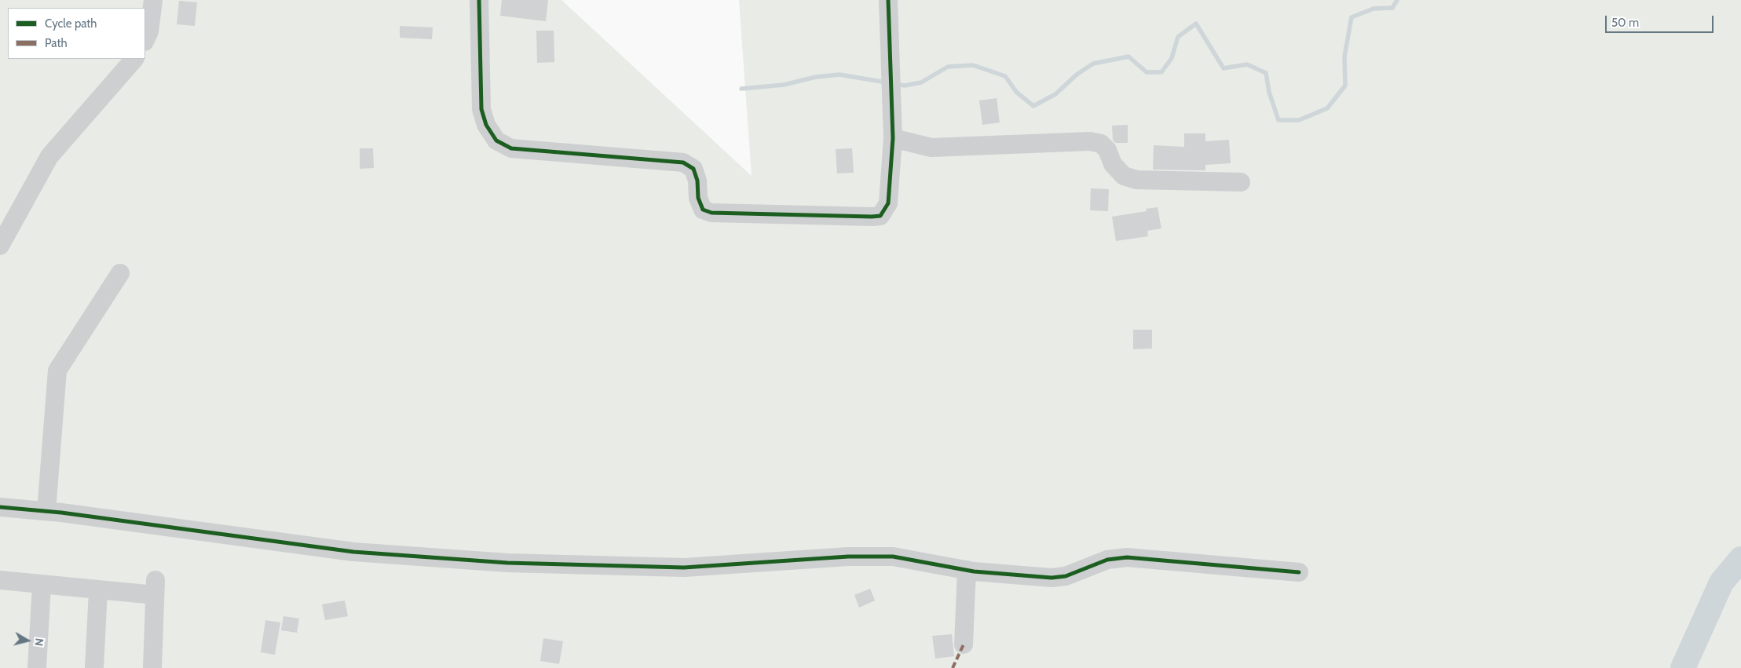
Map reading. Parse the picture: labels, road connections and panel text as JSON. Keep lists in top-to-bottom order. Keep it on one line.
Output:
{"legend":["Cycle path","Path"],"scale_bar":"50 m","north":"right"}
